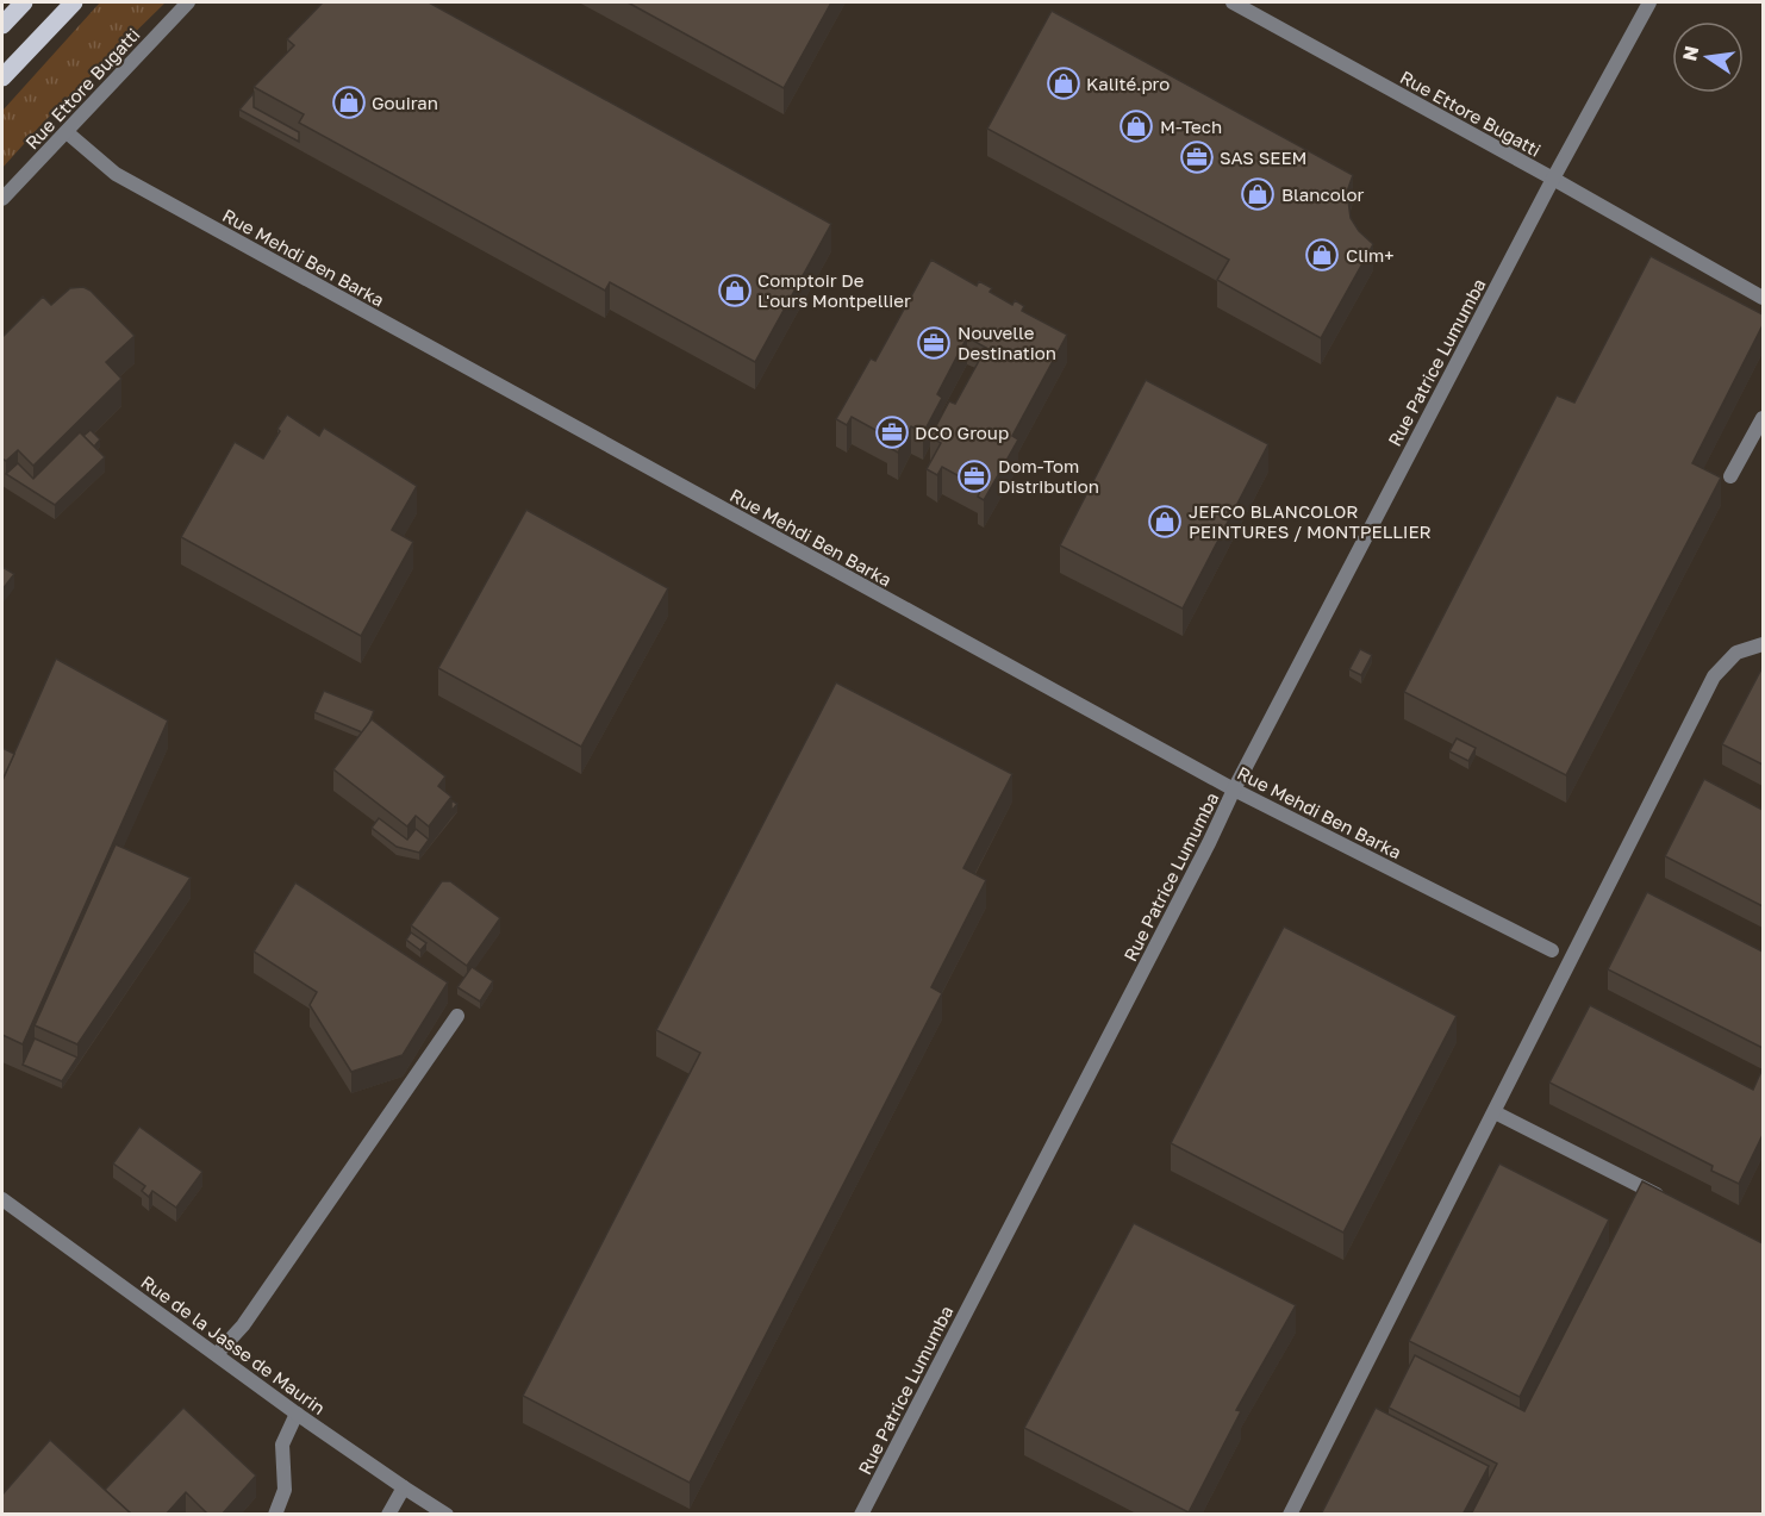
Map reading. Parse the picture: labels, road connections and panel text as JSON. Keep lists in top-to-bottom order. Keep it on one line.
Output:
{"streets":{"street":["Rue Ettore Bugatti","Rue Mehdi Ben Barka","Rue Patrice Lumumba","Rue de la Jasse de Maurin"]},"crossings":[["Rue Ettore Bugatti","Rue Mehdi Ben Barka"],["Rue Ettore Bugatti","Rue Patrice Lumumba"],["Rue Mehdi Ben Barka","Rue Patrice Lumumba"]],"places":{"shop":["Kalité.pro","Gouiran","M-Tech","Blancolor","Clim+","Comptoir De L'ours Montpellier","JEFCO BLANCOLOR PEINTURES / MONTPELLIER"],"office":["SAS SEEM","Nouvelle Destination","DCO Group","Dom-Tom Distribution"]},"north":"left"}
